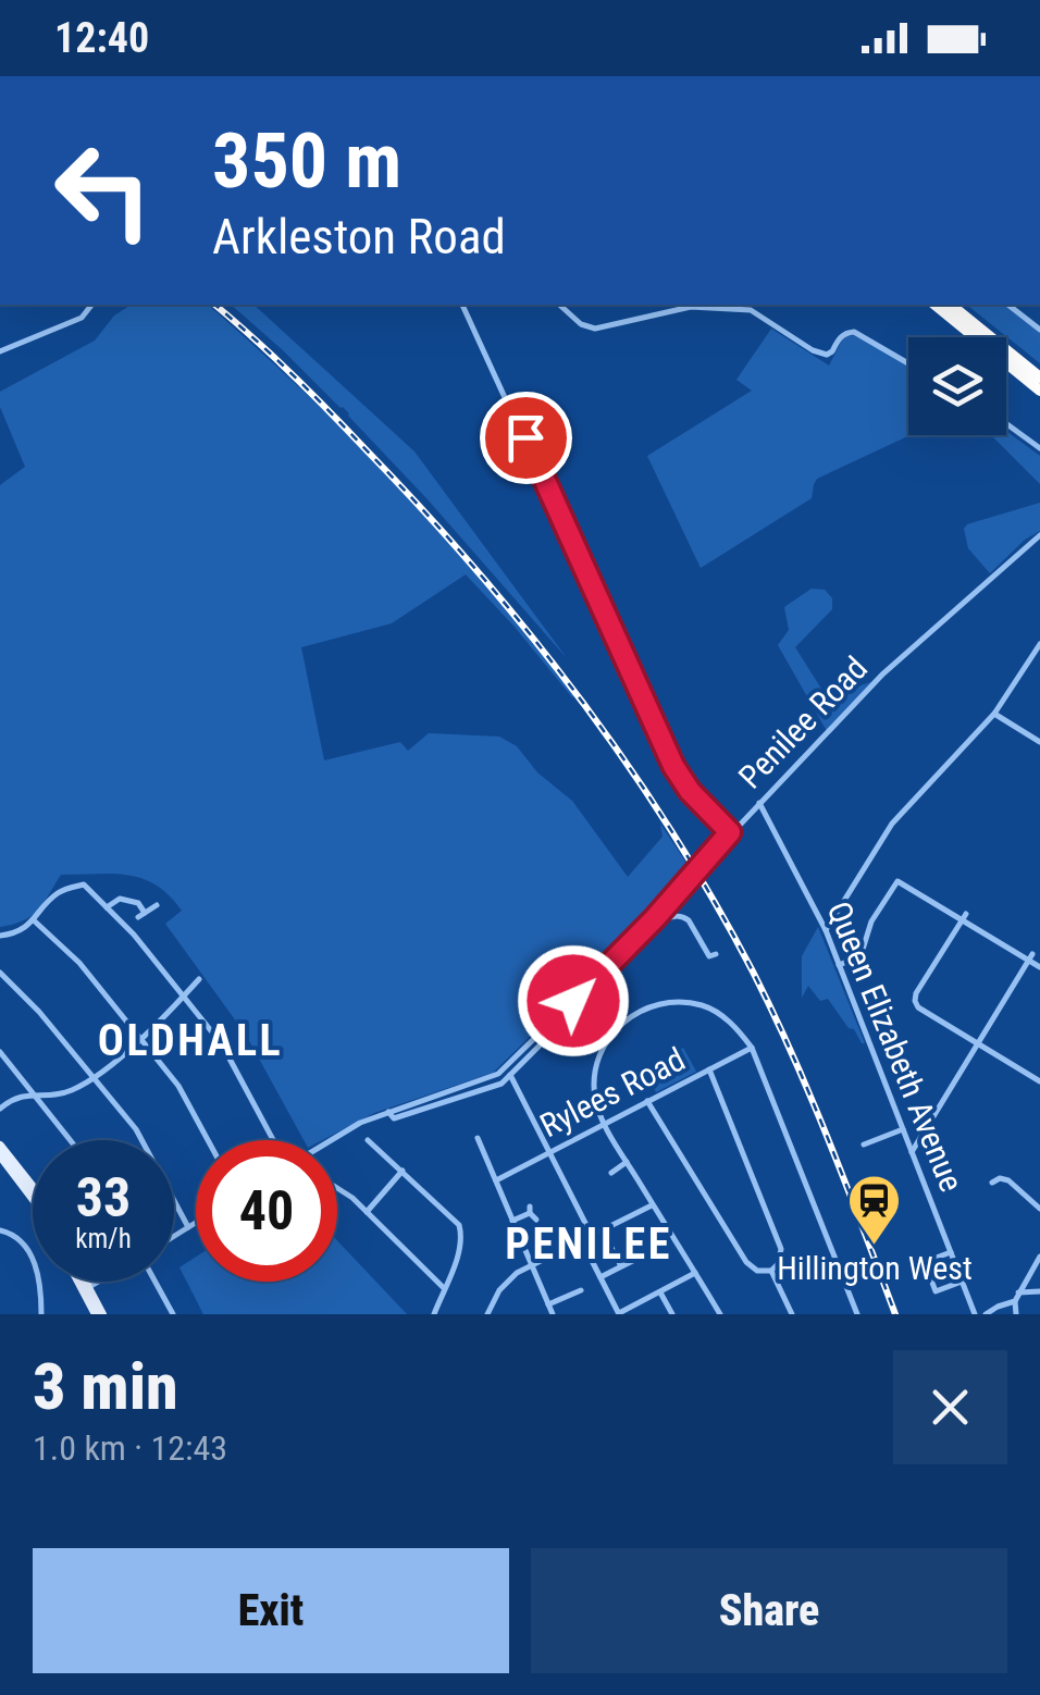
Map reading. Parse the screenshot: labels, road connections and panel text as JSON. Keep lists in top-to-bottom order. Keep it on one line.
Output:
{"streets":{"street":["Penilee Road","Queen Elizabeth Avenue","Rylees Road"]},"crossings":[["Penilee Road","Queen Elizabeth Avenue"]],"districts":["OLDHALL","PENILEE"],"places":{"station":["Hillington West"]},"page":{"status":"12:40","turn":["350 m","Arkleston Road"],"speed":"33 km/h","limit":"40","heading":["3 min","1.0 km · 12:43"],"buttons":["Exit","Share"]}}
